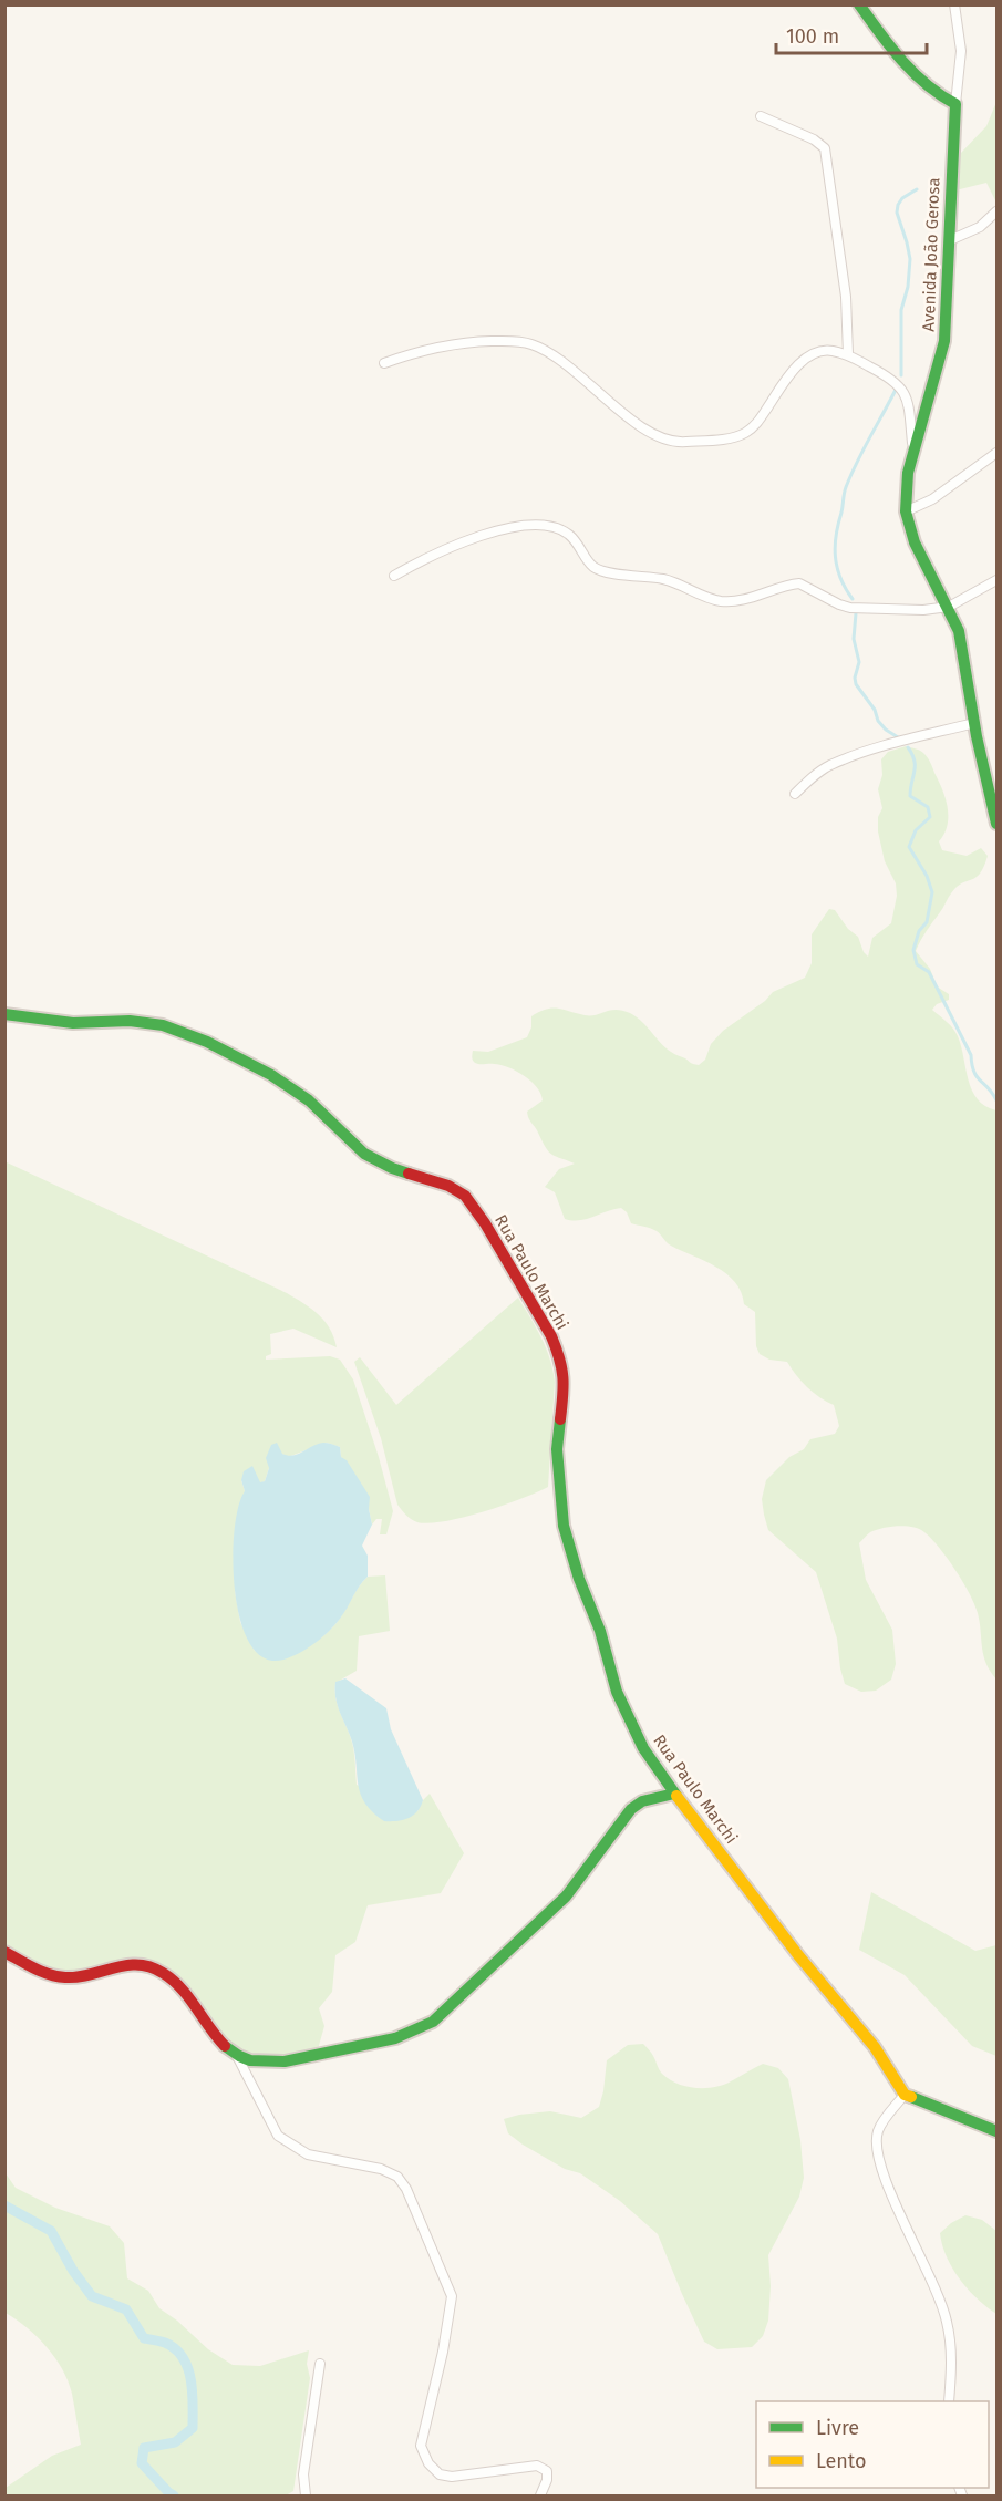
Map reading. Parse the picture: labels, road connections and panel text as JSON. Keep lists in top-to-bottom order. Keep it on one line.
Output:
{"streets":{"street":["Avenida João Gerosa","Rua Paulo Marchi"]},"legend":["Livre","Lento"],"scale_bar":"100 m"}
